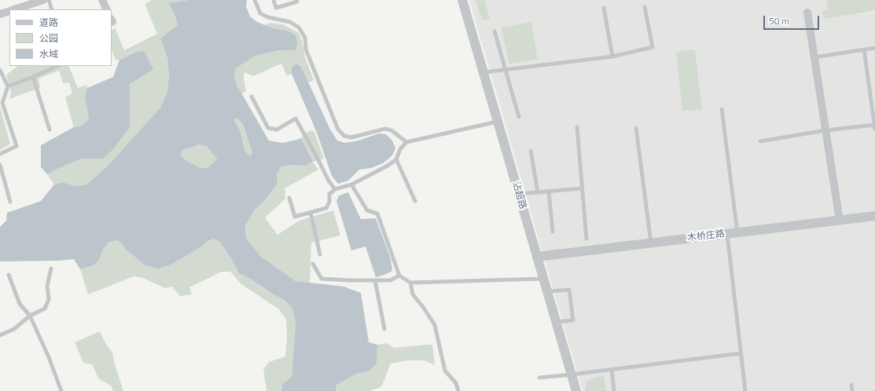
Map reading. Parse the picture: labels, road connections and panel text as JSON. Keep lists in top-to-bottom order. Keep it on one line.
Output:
{"streets":{"street":["沾超路","木桥庄路"]},"crossings":[["沾超路","木桥庄路"]],"legend":["道路","公园","水域"],"scale_bar":"50 m"}
